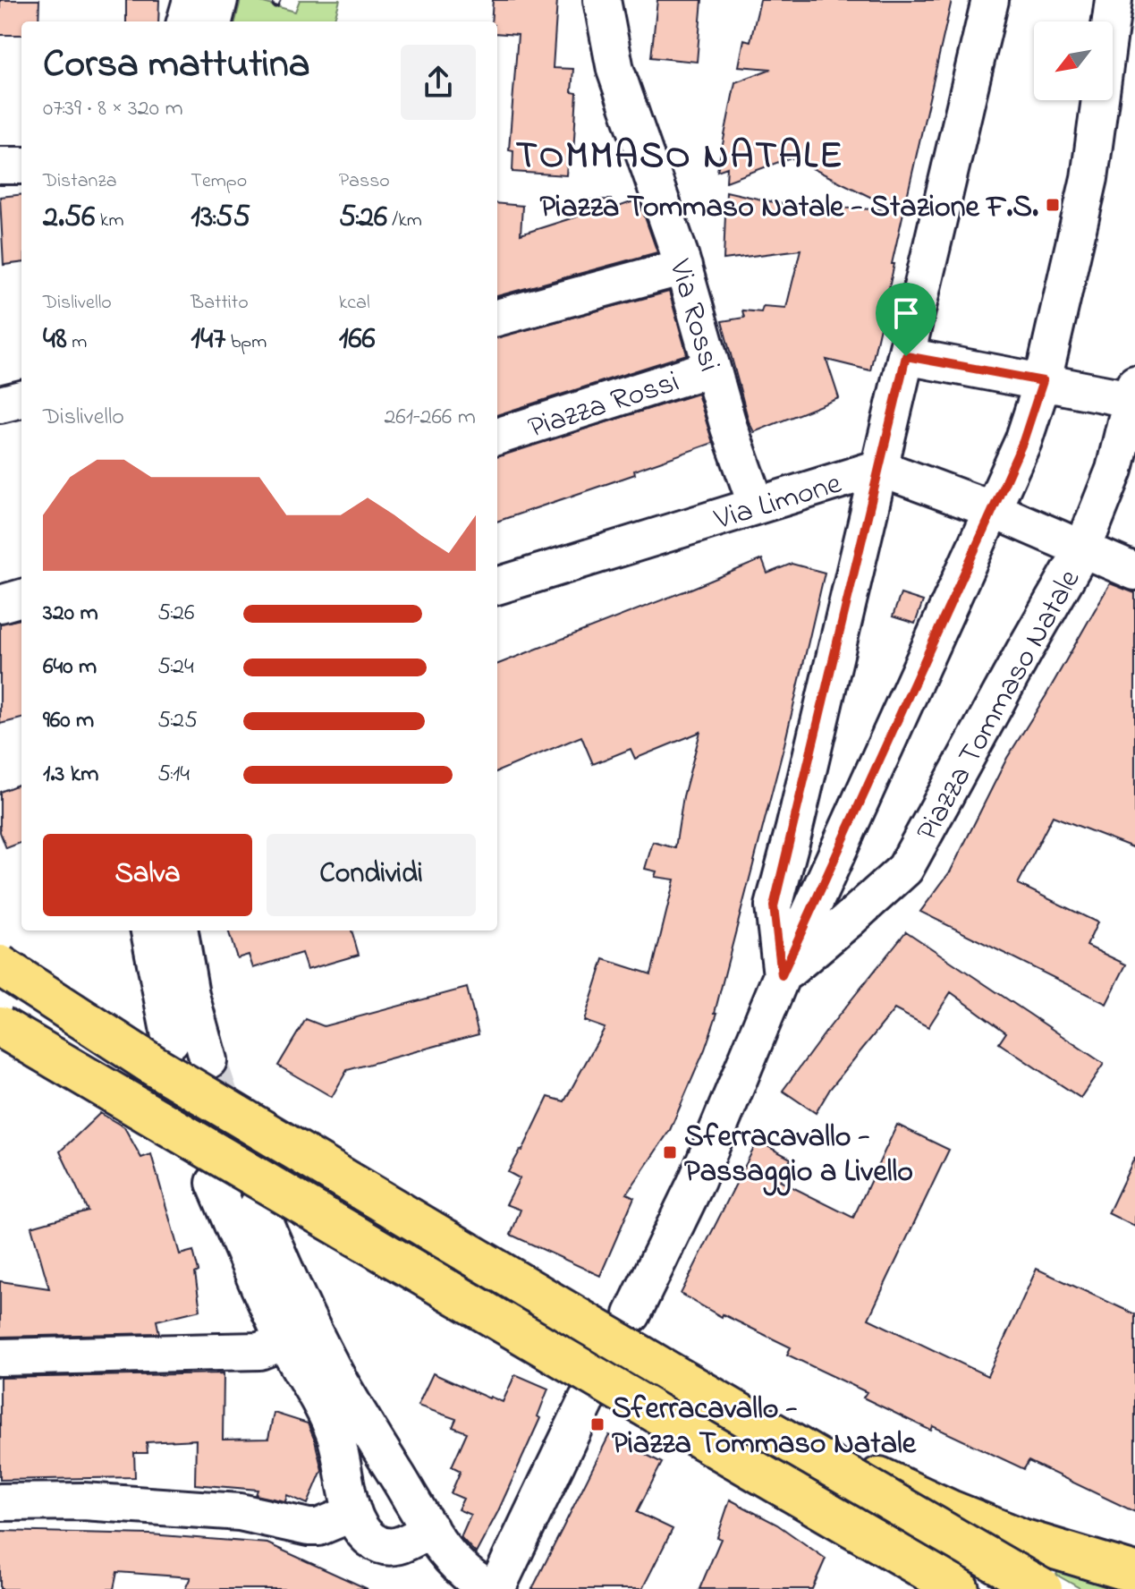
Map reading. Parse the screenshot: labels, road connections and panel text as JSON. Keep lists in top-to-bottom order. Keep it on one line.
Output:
{"streets":{"street":["Via Rossi","Piazza Rossi","Via Limone","Piazza Tommaso Natale"]},"crossings":[["Via Rossi","Piazza Rossi"],["Via Rossi","Via Limone"],["Via Limone","Piazza Tommaso Natale"]],"districts":["TOMMASO NATALE"],"places":{"transit":["Piazza Tommaso Natale - Stazione F.S.","Sferracavallo - Passaggio a Livello","Sferracavallo - Piazza Tommaso Natale"]},"north":"bottom left","page":{"heading":["Corsa mattutina","07:39 · 8 × 320 m"],"stats":[["Distanza","2.56 km"],["Tempo","13:55"],["Passo","5:26 /km"],["Dislivello","48 m"],["Battito","147 bpm"],["kcal","166"]],"chart":["Dislivello","261–266 m"],"list":[{"name":"320 m","note":"5:26"},{"name":"640 m","note":"5:24"},{"name":"960 m","note":"5:25"},{"name":"1.3 km","note":"5:14"}],"buttons":["Salva","Condividi"]}}
